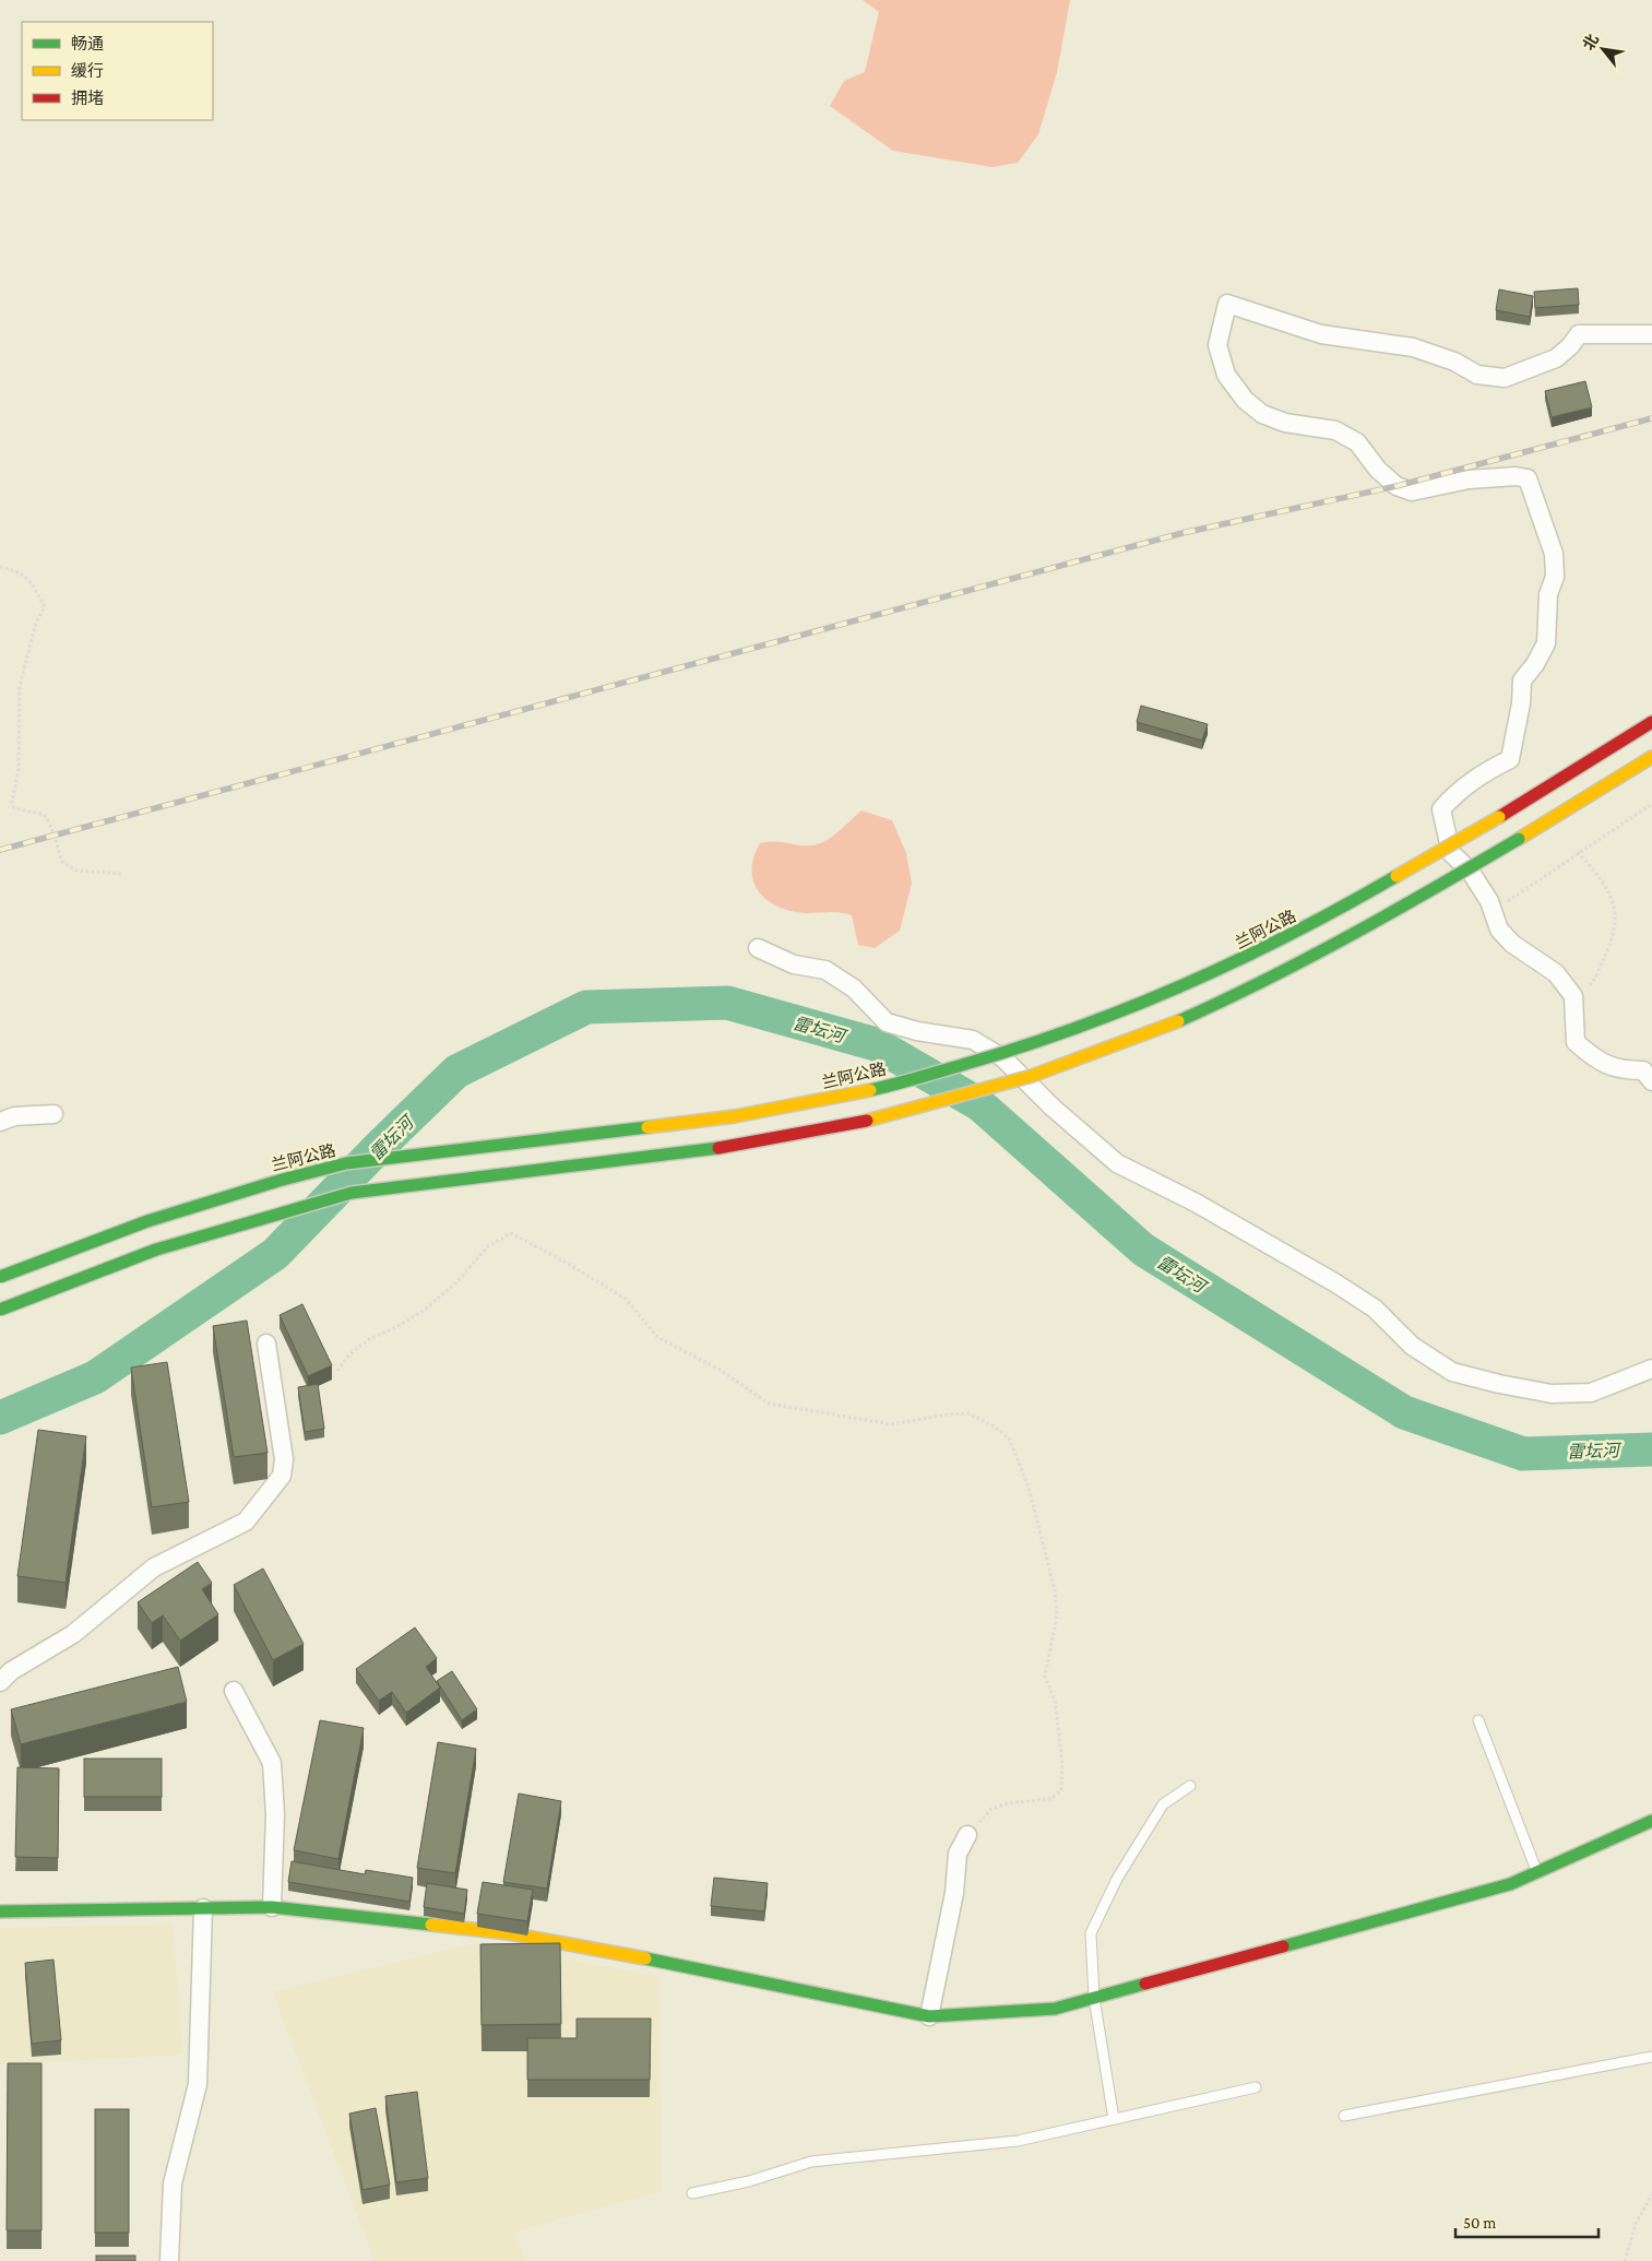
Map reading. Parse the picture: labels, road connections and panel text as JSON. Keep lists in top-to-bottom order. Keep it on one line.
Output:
{"streets":{"main road":["兰阿公路"]},"water":["雷坛河"],"legend":["畅通","缓行","拥堵"],"scale_bar":"50 m","north":"top left"}
